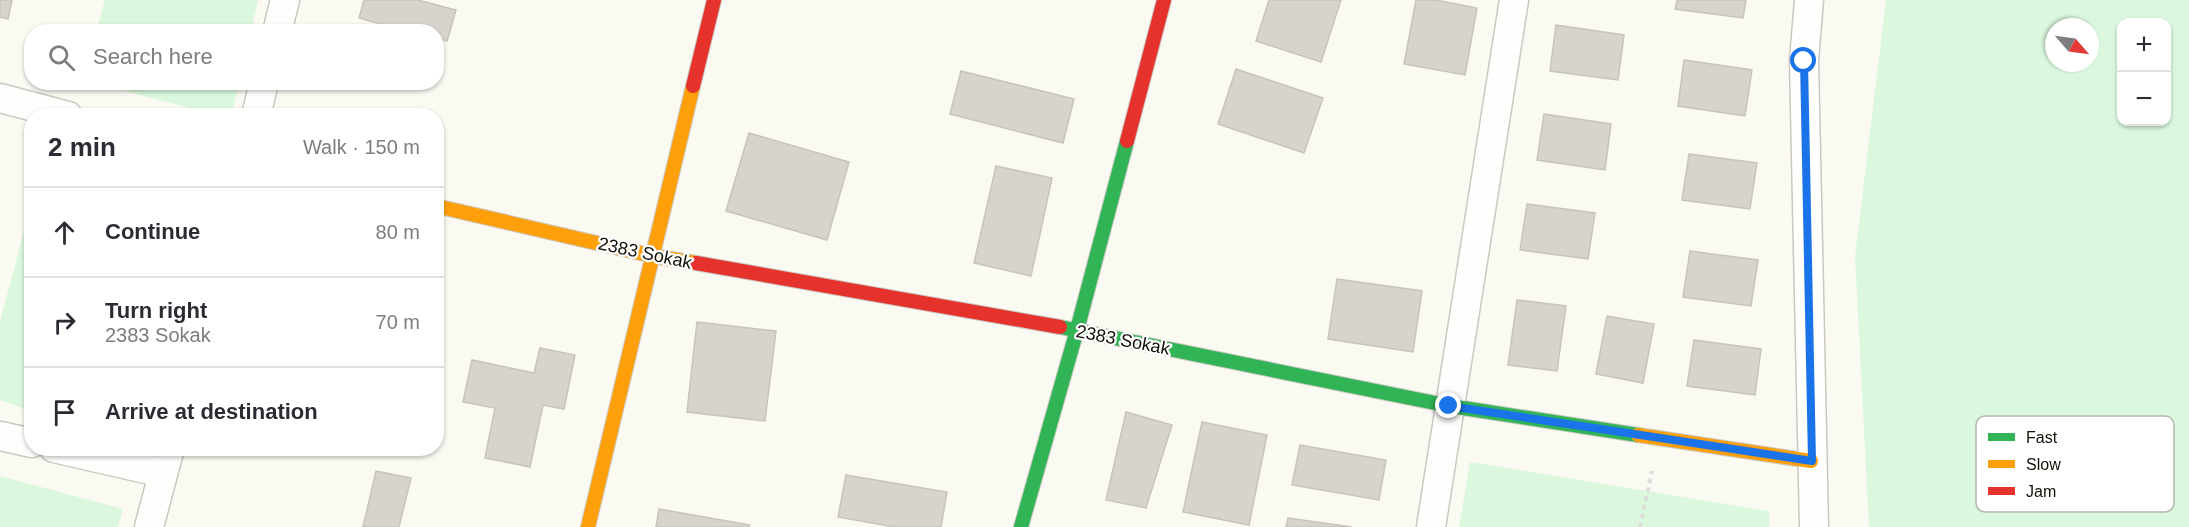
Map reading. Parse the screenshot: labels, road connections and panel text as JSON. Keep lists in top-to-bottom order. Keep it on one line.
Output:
{"streets":{"street":["2383 Sokak"]},"legend":["Fast","Slow","Jam"],"north":"bottom right","page":{"map_buttons":["+","−"],"search":"Search here","heading":["2 min","Walk · 150 m"],"list":[["Continue","80 m"],["Turn right","2383 Sokak","70 m"],"Arrive at destination"]}}
